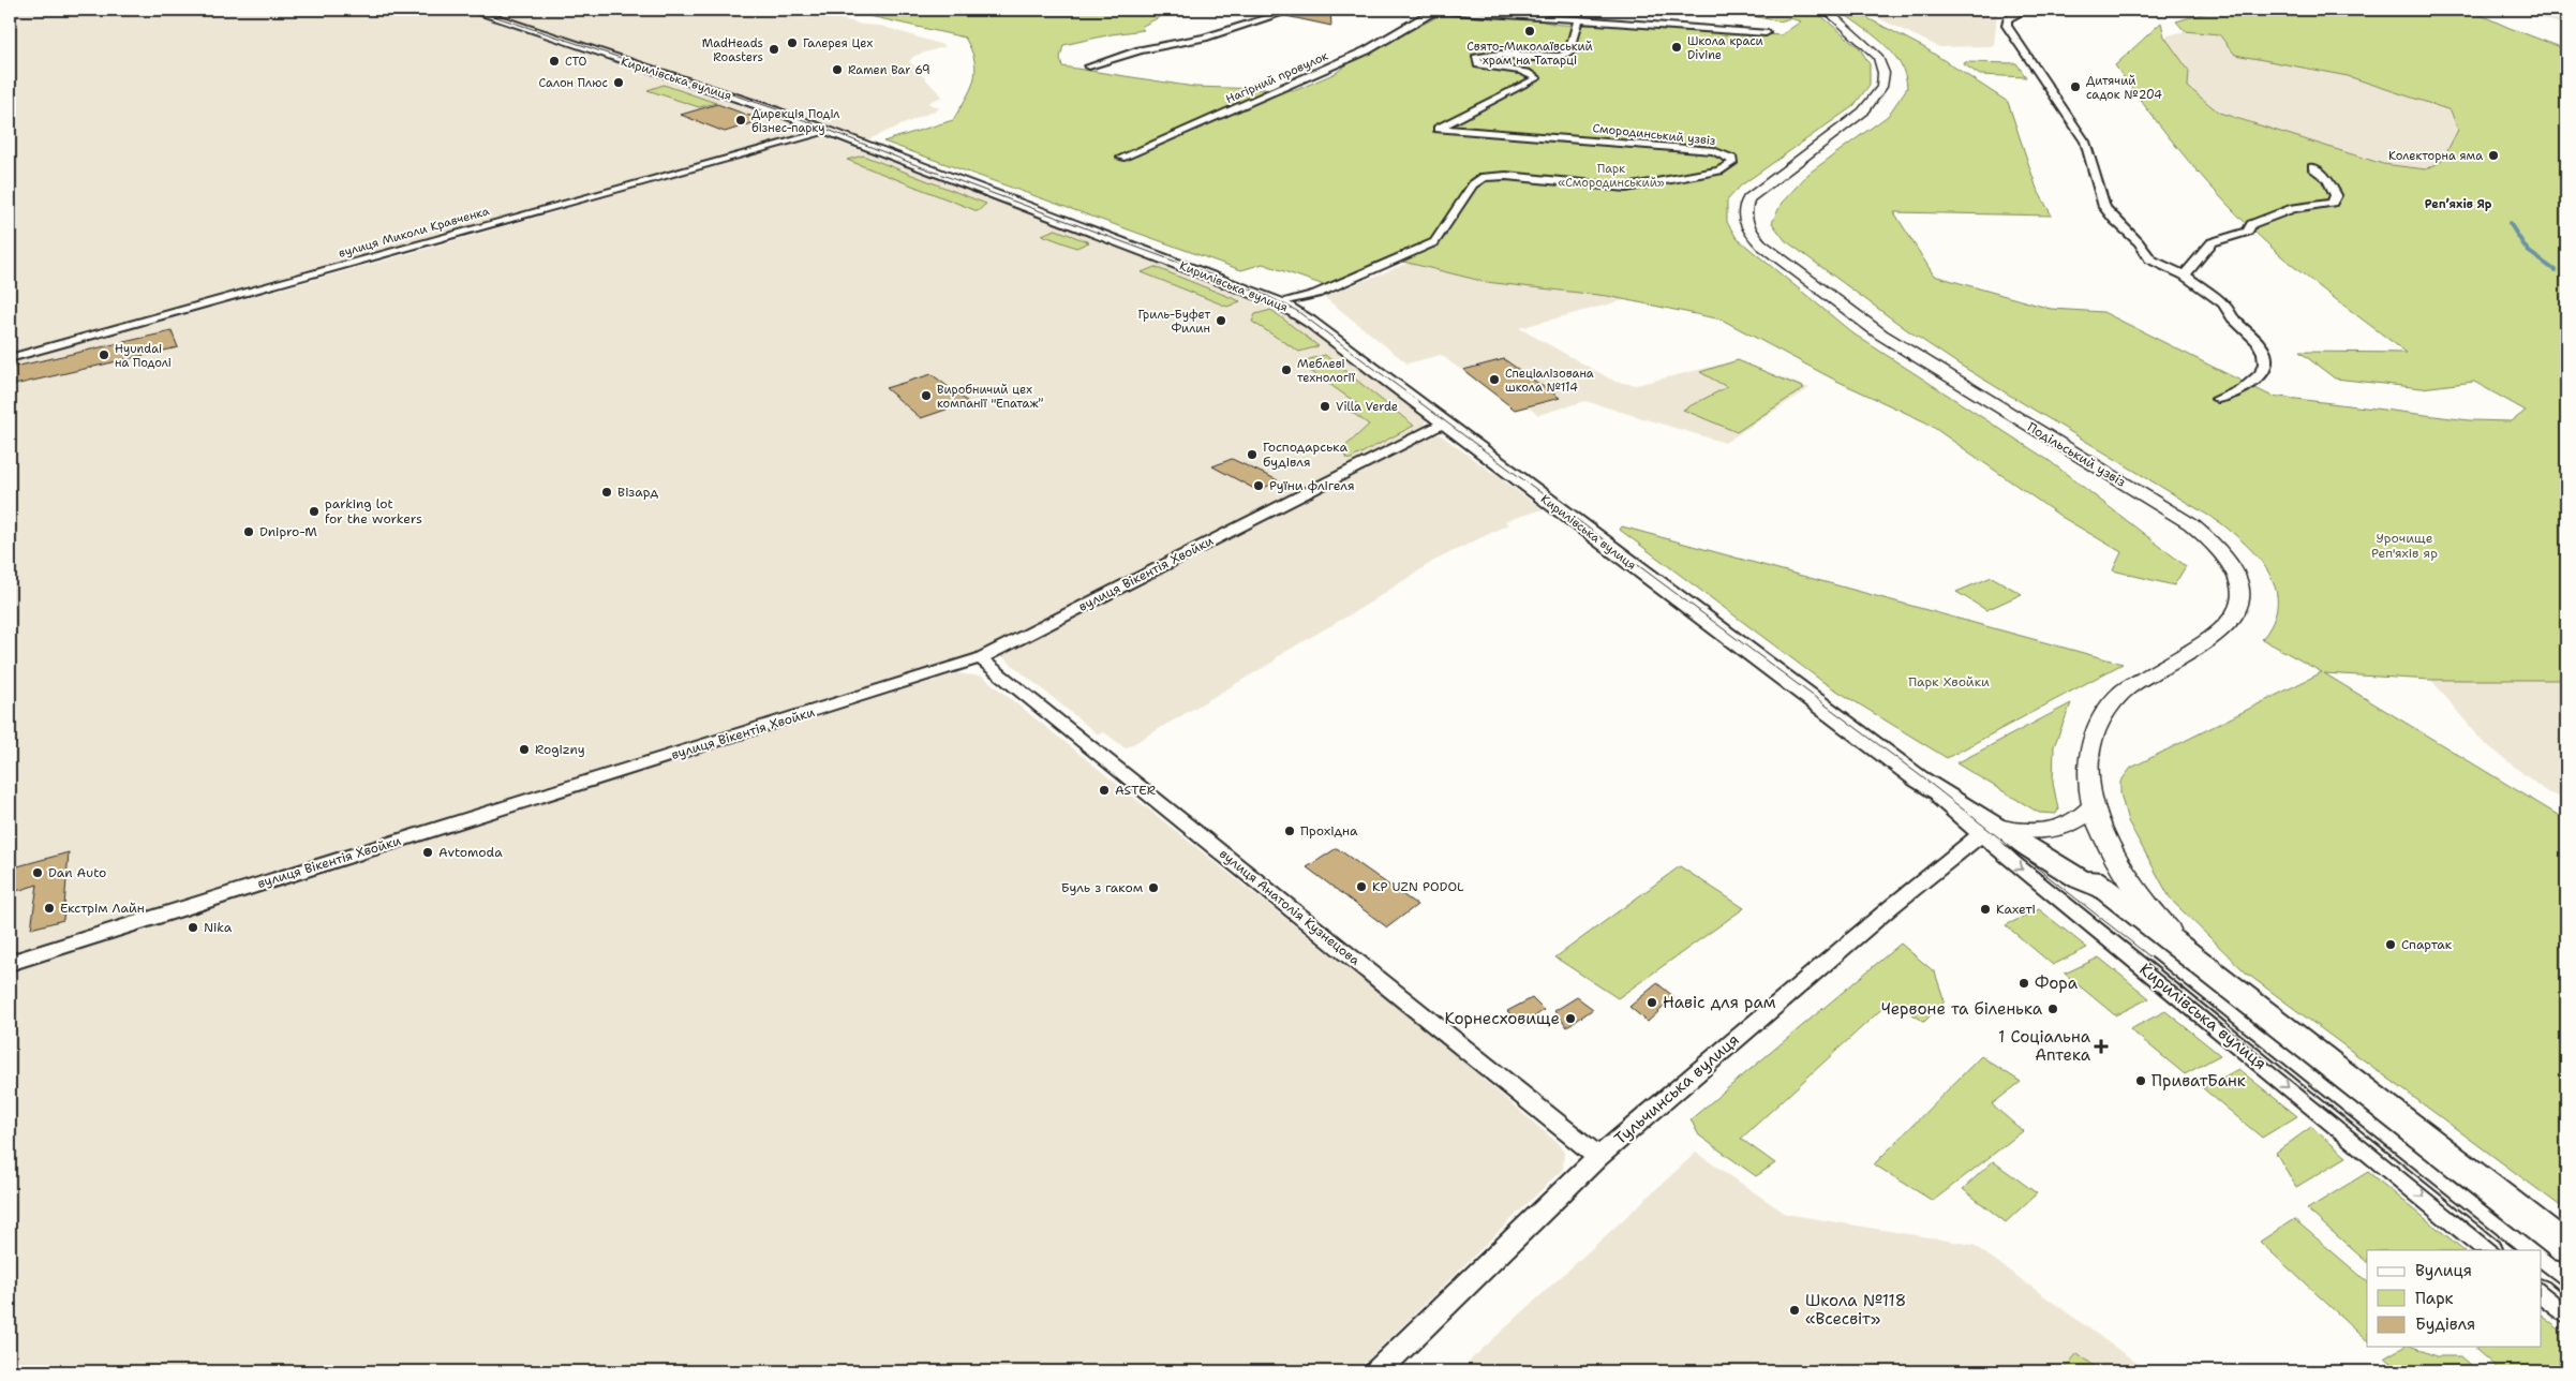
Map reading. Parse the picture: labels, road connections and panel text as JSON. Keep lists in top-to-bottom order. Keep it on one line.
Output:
{"streets":{"main road":["Кирилівська вулиця"],"street":["Нагірний провулок","Смородинський узвіз","вулиця Миколи Кравченка","Подільський узвіз","вулиця Вікентія Хвойки","вулиця Анатолія Кузнецова","Тульчинська вулиця"]},"crossings":[["Кирилівська вулиця","Смородинський узвіз"],["Кирилівська вулиця","вулиця Миколи Кравченка"],["Кирилівська вулиця","Подільський узвіз"],["Кирилівська вулиця","вулиця Вікентія Хвойки"],["Кирилівська вулиця","Тульчинська вулиця"],["вулиця Вікентія Хвойки","вулиця Анатолія Кузнецова"],["вулиця Анатолія Кузнецова","Тульчинська вулиця"]],"districts":["Репʼяхів Яр"],"parks":["Парк «Смородинський»","Урочище Реп'яхів яр","Парк Хвойки"],"places":{"other":["Свято-Миколаївський храм на Татарці","Галерея Цех","Школа краси Divine","MadHeads Roasters","СТО","Ramen Bar 69","Салон Плюс","Дитячий садок №204","Дирекція Поділ бізнес-парку","Колекторна яма","Гриль-Буфет Филин","Hyundai на Подолі","Меблеві технології","Спеціалізована школа №114","Виробничий цех компанії \"Епатаж\"","Villa Verde","Господарська будівля","Руїни флігеля","Візард","parking lot for the workers","Dnipro-M","Rogizny","ASTER","Прохідна","Avtomoda","Dan Auto","KP UZN PODOL","Буль з гаком","Екстрім Лайн","Кахеті","Nika","Спартак","Фора","Навіс для рам","Червоне та біленька","Корнесховище","ПриватБанк","Школа №118 «Всесвіт»"],"health":["1 Соціальна Аптека"]},"legend":["Вулиця","Парк","Будівля"]}
